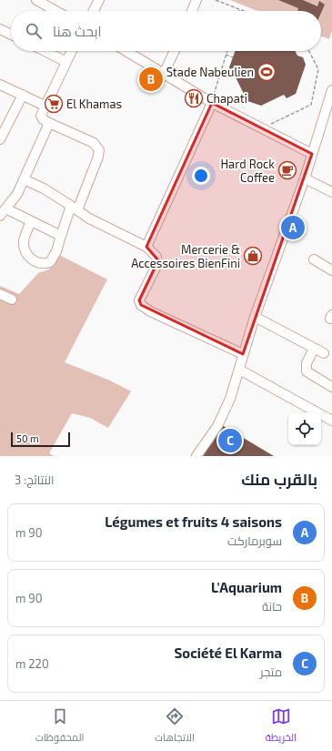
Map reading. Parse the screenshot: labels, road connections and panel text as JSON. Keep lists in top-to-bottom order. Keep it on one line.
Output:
{"places":{"sports":["Stade Nabeulien"],"restaurant":["Chapati"],"supermarket":["El Khamas"],"cafe":["Hard Rock Coffee"],"shop":["Mercerie & Accessoires BienFini"]},"scale_bar":"50 m","page":{"search":"ابحث هنا","pins":["B","A","C"],"scale":"50 m","heading":["بالقرب منك","النتائج: 3"],"list":[{"mark":"A","name":"Légumes et fruits 4 saisons","note":"سوبرماركت","value":"90 m"},{"mark":"B","name":"L'Aquarium","note":"حانة","value":"90 m"},{"mark":"C","name":"Société El Karma","note":"متجر","value":"220 m"}],"nav":["الخريطة","الاتجاهات","المحفوظات"]}}
